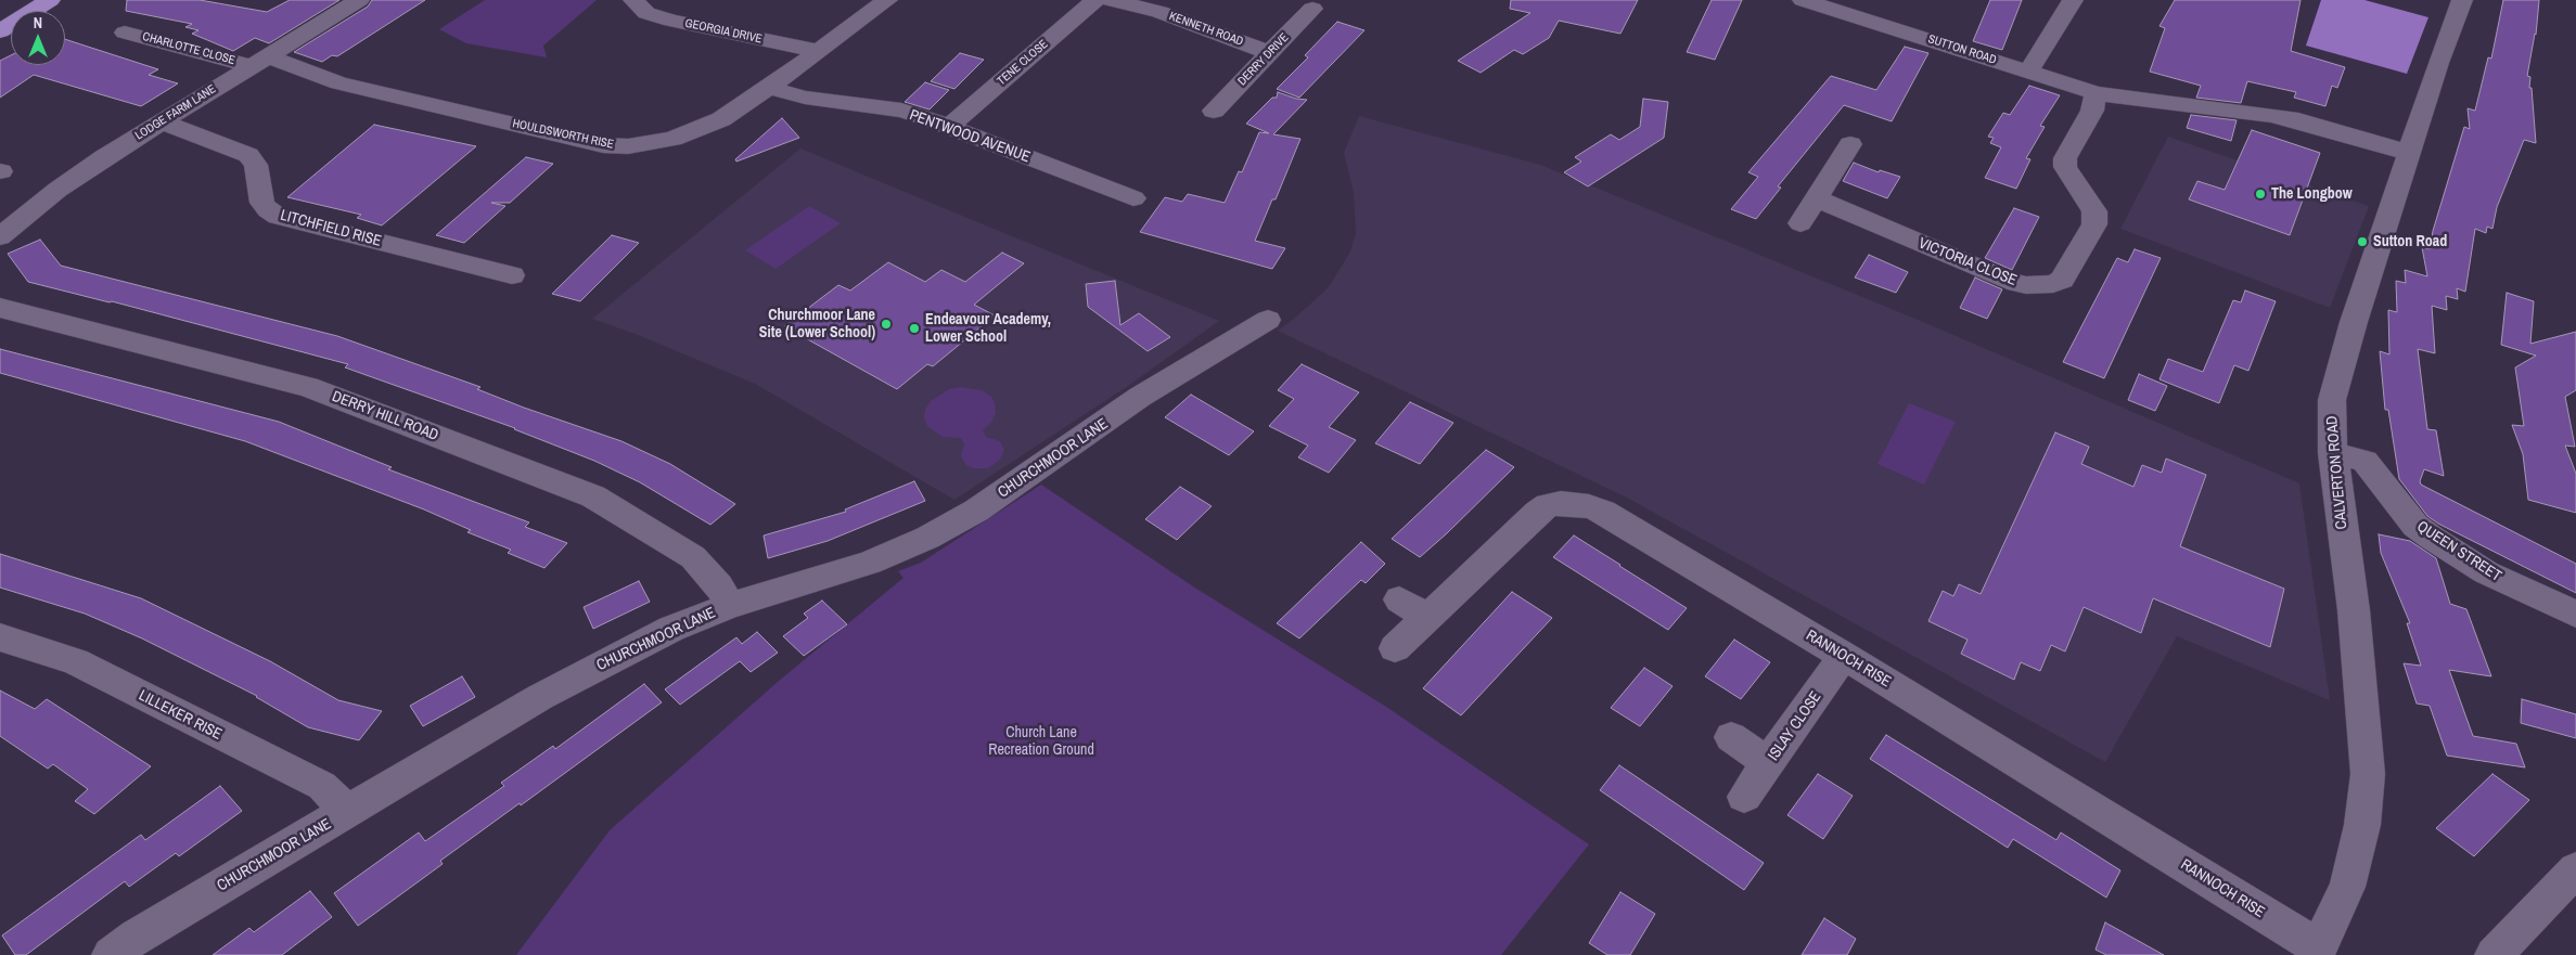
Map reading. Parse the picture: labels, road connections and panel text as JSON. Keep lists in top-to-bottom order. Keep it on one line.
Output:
{"streets":{"street":["KENNETH ROAD","GEORGIA DRIVE","CHARLOTTE CLOSE","SUTTON ROAD","DERRY DRIVE","TENE CLOSE","LODGE FARM LANE","HOULDSWORTH RISE","PENTWOOD AVENUE","LITCHFIELD RISE","VICTORIA CLOSE","DERRY HILL ROAD","CHURCHMOOR LANE","CALVERTON ROAD","QUEEN STREET","RANNOCH RISE","LILLEKER RISE","ISLAY CLOSE"]},"crossings":[["KENNETH ROAD","DERRY DRIVE"],["GEORGIA DRIVE","HOULDSWORTH RISE"],["CHARLOTTE CLOSE","LODGE FARM LANE"],["CHARLOTTE CLOSE","HOULDSWORTH RISE"],["SUTTON ROAD","VICTORIA CLOSE"],["SUTTON ROAD","CALVERTON ROAD"],["TENE CLOSE","PENTWOOD AVENUE"],["LODGE FARM LANE","HOULDSWORTH RISE"],["LODGE FARM LANE","LITCHFIELD RISE"],["HOULDSWORTH RISE","PENTWOOD AVENUE"],["DERRY HILL ROAD","CHURCHMOOR LANE"],["CHURCHMOOR LANE","LILLEKER RISE"],["CALVERTON ROAD","QUEEN STREET"],["CALVERTON ROAD","RANNOCH RISE"],["RANNOCH RISE","ISLAY CLOSE"]],"parks":["Church Lane Recreation Ground"],"places":["The Longbow","Sutton Road","Churchmoor Lane Site (Lower School)","Endeavour Academy, Lower School"],"north":"top"}
